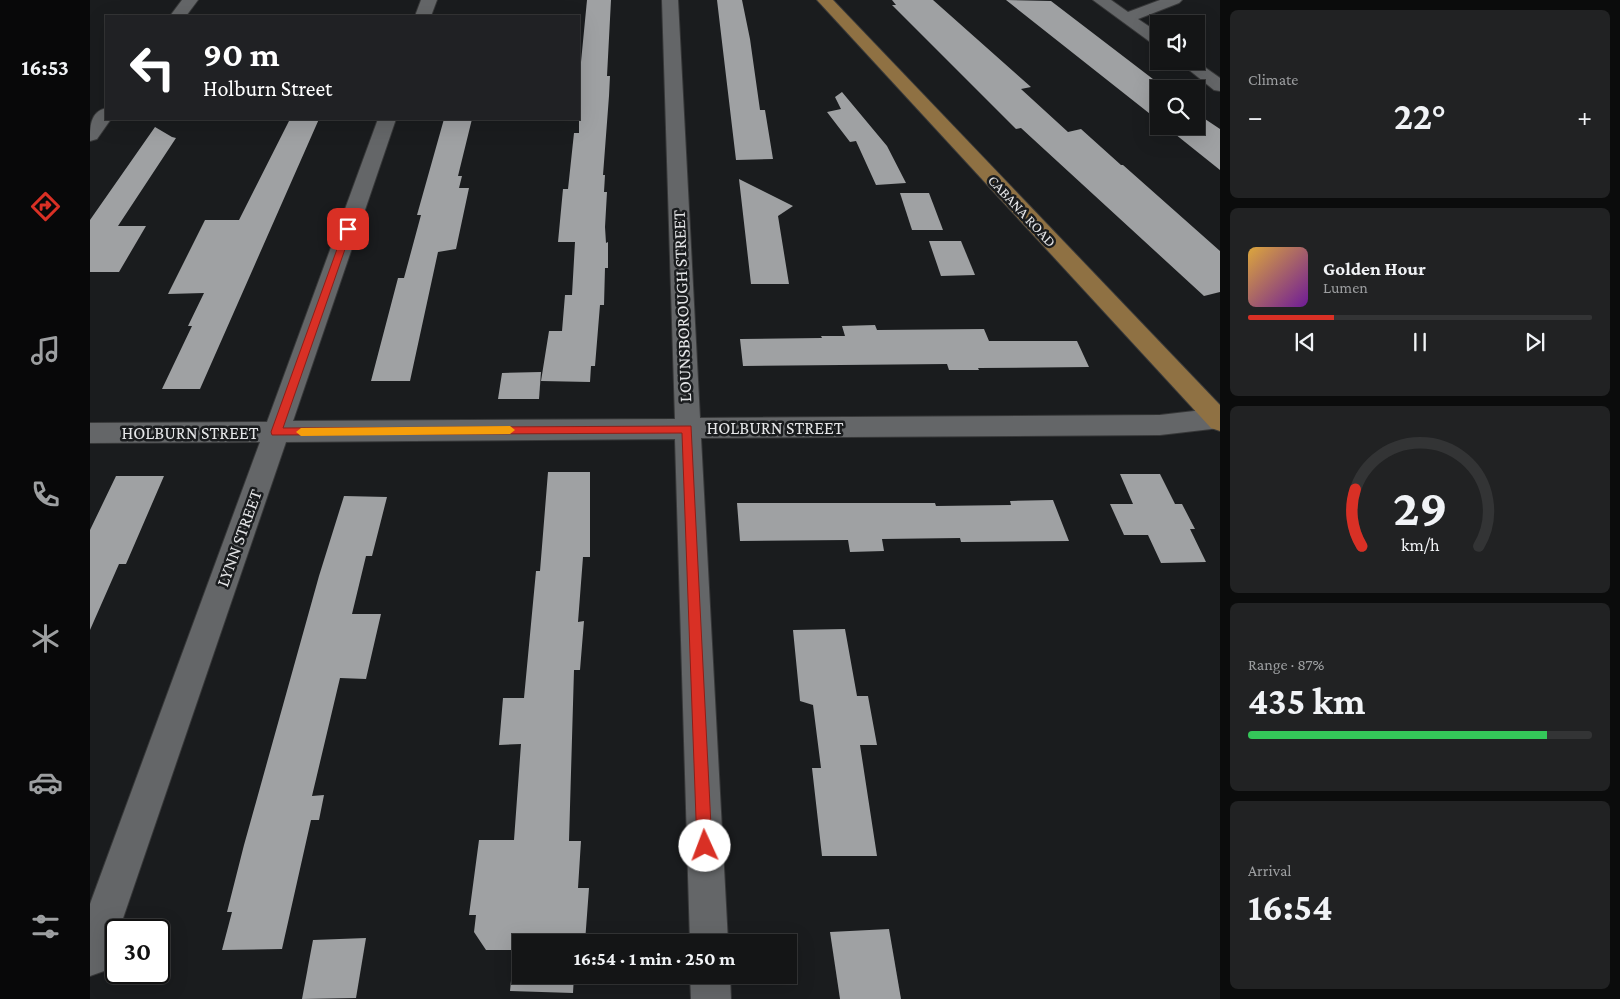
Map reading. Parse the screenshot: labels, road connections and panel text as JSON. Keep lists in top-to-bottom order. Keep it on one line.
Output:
{"streets":{"main road":["CABANA ROAD"],"street":["LOUNSBOROUGH STREET","HOLBURN STREET","LYNN STREET"]},"crossings":[["CABANA ROAD","HOLBURN STREET"],["LOUNSBOROUGH STREET","HOLBURN STREET"],["HOLBURN STREET","LYNN STREET"]],"page":{"tabs":"16:53","tile":["Climate",["Range · 87%","435 km"],["Arrival","16:54"]],"turn":["90 m","Holburn Street"],"heat":["−","22°","+"],"song":["Golden Hour","Lumen"],"limit":"30","trip":"16:54 · 1 min · 250 m","gauge":["29","km/h"]}}
